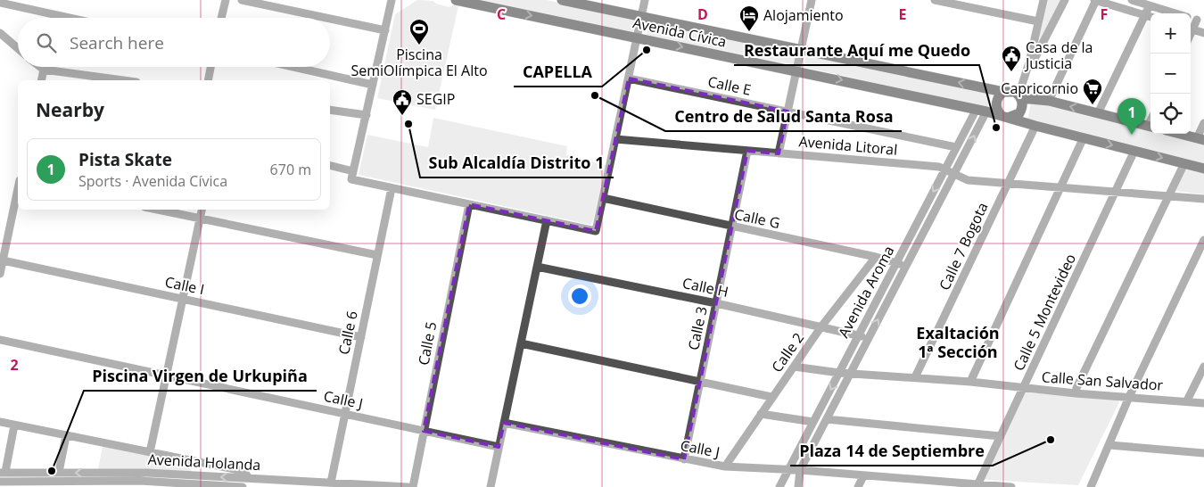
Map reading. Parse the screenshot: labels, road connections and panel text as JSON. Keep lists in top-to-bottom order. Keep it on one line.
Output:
{"streets":{"main road":["Avenida Cívica"],"street":["Calle E","Avenida Litoral","Calle G","Calle 7 Bogota","Calle I","Calle H","Avenida Aroma","Calle 5 Montevideo","Calle 3","Calle 6","Calle 5","Calle 2","Calle San Salvador","Calle J","Avenida Holanda"]},"crossings":[["Avenida Cívica","Calle 7 Bogota"],["Avenida Cívica","Avenida Aroma"],["Avenida Cívica","Calle 5 Montevideo"],["Calle E","Avenida Aroma"],["Avenida Litoral","Calle 7 Bogota"],["Avenida Litoral","Avenida Aroma"],["Avenida Litoral","Calle 5 Montevideo"],["Avenida Litoral","Calle 3"],["Calle G","Avenida Aroma"],["Calle G","Calle 3"],["Calle G","Calle 2"],["Calle 7 Bogota","Calle San Salvador"],["Calle I","Calle 6"],["Calle H","Avenida Aroma"],["Calle H","Calle 3"],["Calle H","Calle 2"],["Avenida Aroma","Calle San Salvador"],["Avenida Aroma","Calle J"],["Calle 5 Montevideo","Calle San Salvador"],["Calle 5 Montevideo","Calle J"],["Calle 3","Calle J"],["Calle 6","Calle J"],["Calle 6","Avenida Holanda"],["Calle 5","Calle J"],["Calle 2","Calle San Salvador"],["Calle 2","Calle J"]],"districts":["Exaltación 1ª Sección"],"places":{"hotel":["Alojamiento"],"sports":["Piscina SemiOlímpica El Alto"],"other":["CAPELLA","Centro de Salud Santa Rosa","Sub Alcaldía Distrito 1","Restaurante Aquí me Quedo","Plaza 14 de Septiembre","Piscina Virgen de Urkupiña"],"public building":["Casa de la Justicia","SEGIP"],"supermarket":["Capricornio"]},"page":{"map_buttons":["+","−"],"search":"Search here","heading":"Nearby","pins":"1","list":[{"mark":"1","name":"Pista Skate","note":"Sports · Avenida Cívica","value":"670 m"}]},"grid":{"columns":["C","D","E","F"],"rows":["2"]}}
